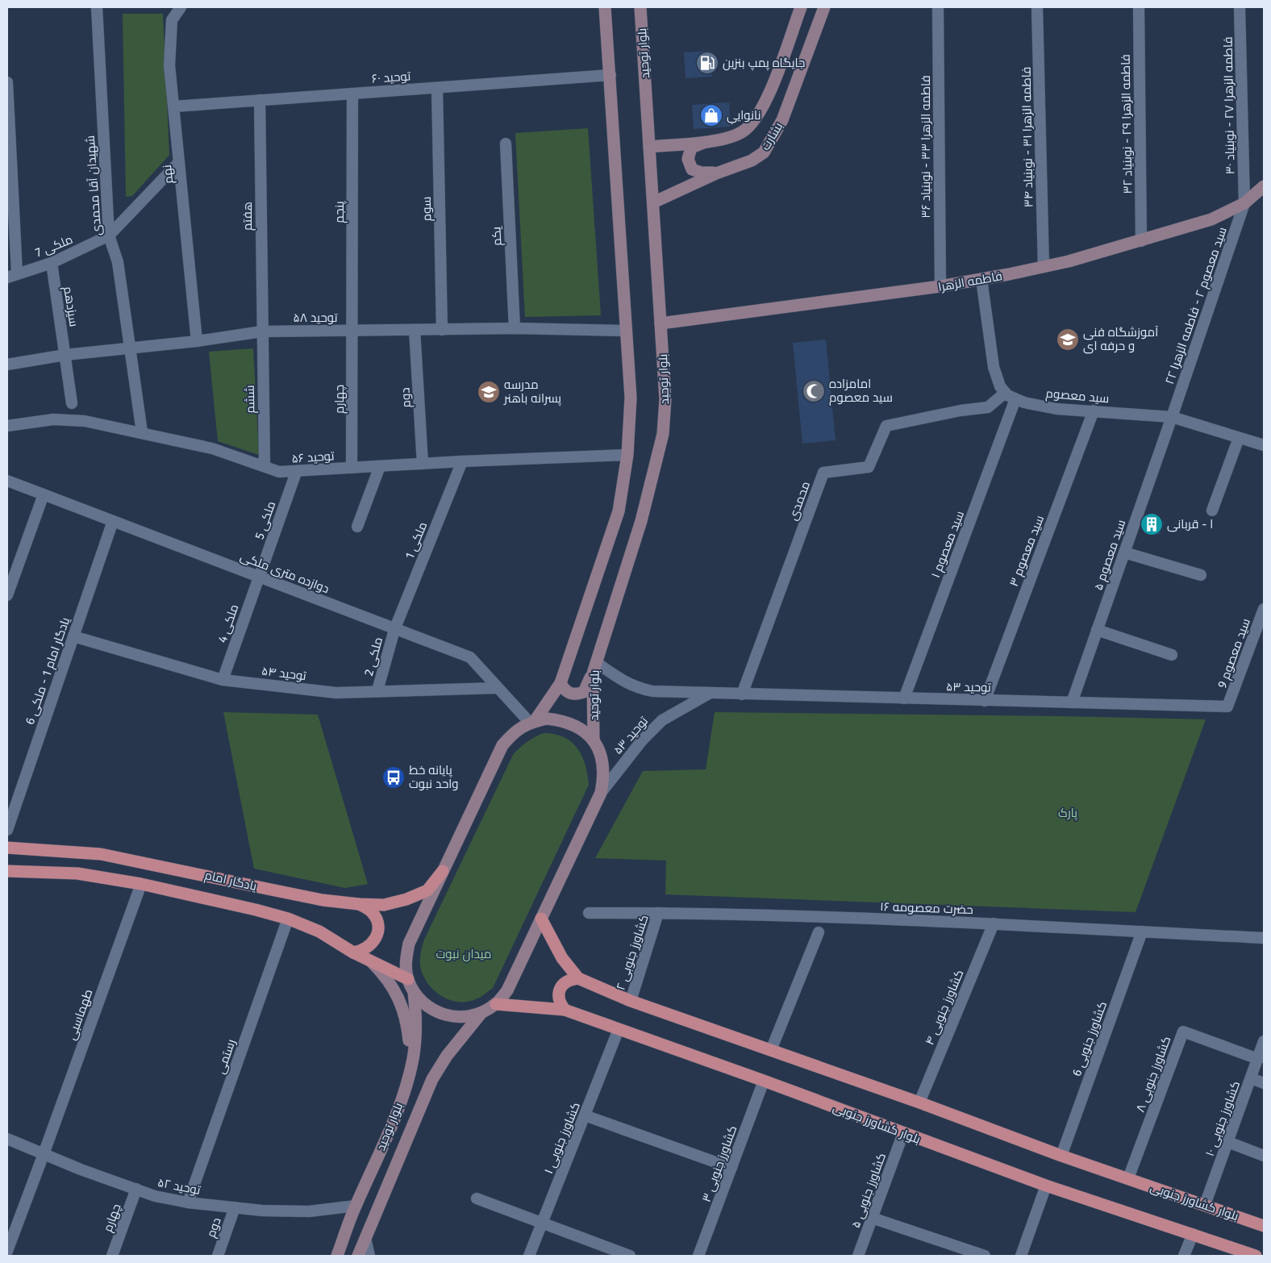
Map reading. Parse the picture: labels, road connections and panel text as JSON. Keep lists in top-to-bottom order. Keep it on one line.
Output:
{"streets":{"main road":["بلوار توحید","بشارت","فاطمه الزهرا","یادگار امام","بلوار کشاورز جنوبی"],"street":["توحید ۶۰","فاطمه الزهرا ۲۷ - نوبنیاد ۳۰","فاطمه الزهرا ۲۹ - نوبنیاد ۳۲","فاطمه الزهرا ۳۱ - نوبنیاد ۳۴","فاطمه الزهرا ۳۳ - نوبنیاد ۳۶","نهم","شهیدان آقا محمدی","سوم","پنجم","هفتم","یکم","ملکی 7","سید معصوم ۲ - فاطمه الزهرا ۲۲","سیزدهم","توحید ۵۸","سید معصوم","دوم","ششم","چهارم","توحید ۵۶","محمدی","ملکی 5","ملکی 1","سید معصوم ۱","سید معصوم ۳","سید معصوم ۵","دوازده متری ملکی","ملکی 4","سید معصوم 9","ملکی 2","یادگار امام 1 - ملکی 6","توحید ۵۴","توحید ۵۳","حضرت معصومه ۱۶","کشاورز جنوبی ۲","کشاورز جنوبی ۴","طهماسبی","کشاورز جنوبی 6","رستمی","کشاورز جنوبی ۸","کشاورز جنوبی ۱۰","کشاورز جنوبی ۱","کشاورز جنوبی ۳","توحید ۵۲","کشاورز جنوبی ۵"]},"crossings":[["بلوار توحید","بشارت"],["بلوار توحید","فاطمه الزهرا"],["بلوار توحید","توحید ۵۳"],["بلوار توحید","توحید ۵۲"],["توحید ۶۰","نهم"],["توحید ۶۰","سوم"],["توحید ۶۰","پنجم"],["توحید ۶۰","هفتم"],["فاطمه الزهرا ۲۷ - نوبنیاد ۳۰","فاطمه الزهرا"],["فاطمه الزهرا ۲۷ - نوبنیاد ۳۰","سید معصوم ۲ - فاطمه الزهرا ۲۲"],["فاطمه الزهرا ۲۹ - نوبنیاد ۳۲","فاطمه الزهرا"],["فاطمه الزهرا ۳۱ - نوبنیاد ۳۴","فاطمه الزهرا"],["فاطمه الزهرا ۳۳ - نوبنیاد ۳۶","فاطمه الزهرا"],["نهم","توحید ۵۸"],["شهیدان آقا محمدی","ملکی 7"],["شهیدان آقا محمدی","توحید ۵۸"],["شهیدان آقا محمدی","توحید ۵۶"],["سوم","توحید ۵۸"],["پنجم","توحید ۵۸"],["پنجم","چهارم"],["هفتم","توحید ۵۸"],["هفتم","ششم"],["یکم","توحید ۵۸"],["ملکی 7","سیزدهم"],["فاطمه الزهرا","سید معصوم ۲ - فاطمه الزهرا ۲۲"],["سید معصوم ۲ - فاطمه الزهرا ۲۲","سید معصوم"],["سید معصوم ۲ - فاطمه الزهرا ۲۲","سید معصوم ۵"],["سیزدهم","توحید ۵۸"],["توحید ۵۸","دوم"],["توحید ۵۸","ششم"],["توحید ۵۸","چهارم"],["سید معصوم","محمدی"],["سید معصوم","سید معصوم ۱"],["سید معصوم","سید معصوم ۳"],["سید معصوم","سید معصوم ۵"],["دوم","توحید ۵۶"],["دوم","توحید ۵۲"],["ششم","توحید ۵۶"],["چهارم","توحید ۵۶"],["چهارم","توحید ۵۲"],["توحید ۵۶","ملکی 5"],["توحید ۵۶","ملکی 1"],["محمدی","توحید ۵۳"],["ملکی 5","دوازده متری ملکی"],["ملکی 5","ملکی 4"],["ملکی 1","دوازده متری ملکی"],["ملکی 1","ملکی 2"],["سید معصوم ۱","توحید ۵۳"],["سید معصوم ۳","توحید ۵۳"],["سید معصوم ۵","توحید ۵۳"],["دوازده متری ملکی","ملکی 4"],["دوازده متری ملکی","ملکی 2"],["دوازده متری ملکی","یادگار امام 1 - ملکی 6"],["دوازده متری ملکی","توحید ۵۴"],["ملکی 4","توحید ۵۴"],["سید معصوم 9","توحید ۵۳"],["ملکی 2","توحید ۵۴"],["یادگار امام 1 - ملکی 6","توحید ۵۴"],["یادگار امام","طهماسبی"],["یادگار امام","رستمی"],["حضرت معصومه ۱۶","کشاورز جنوبی ۲"],["حضرت معصومه ۱۶","کشاورز جنوبی ۴"],["حضرت معصومه ۱۶","کشاورز جنوبی 6"],["کشاورز جنوبی ۲","بلوار کشاورز جنوبی"],["کشاورز جنوبی ۴","بلوار کشاورز جنوبی"],["طهماسبی","توحید ۵۲"],["کشاورز جنوبی 6","بلوار کشاورز جنوبی"],["رستمی","توحید ۵۲"],["کشاورز جنوبی ۸","کشاورز جنوبی ۱۰"],["کشاورز جنوبی ۸","بلوار کشاورز جنوبی"],["کشاورز جنوبی ۱۰","بلوار کشاورز جنوبی"],["بلوار کشاورز جنوبی","کشاورز جنوبی ۱"],["بلوار کشاورز جنوبی","کشاورز جنوبی ۳"],["بلوار کشاورز جنوبی","کشاورز جنوبی ۵"]],"parks":["پارک","میدان نبوت"],"places":{"fuel station":["جایگاه پمپ بنزین"],"shop":["نانواییِ"],"school or university":["آموزشگاه فنی و حرفه ای","مدرسه پسرانه باهنر"],"mosque":["امامزاده سید معصوم"],"building":["ا - قربانی"],"bus stop":["پایانه خط واحد نبوت"]}}
